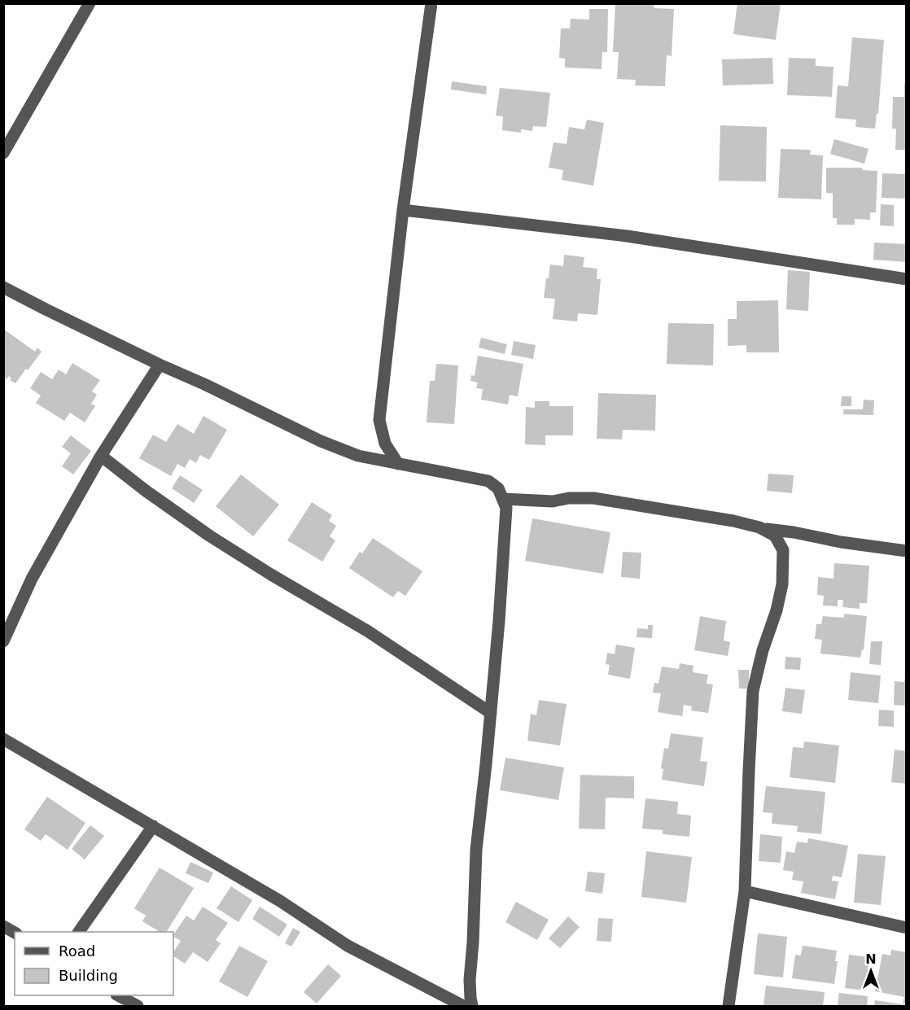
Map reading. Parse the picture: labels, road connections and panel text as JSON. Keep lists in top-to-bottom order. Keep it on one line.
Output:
{"legend":["Road","Building"],"north":"top"}
